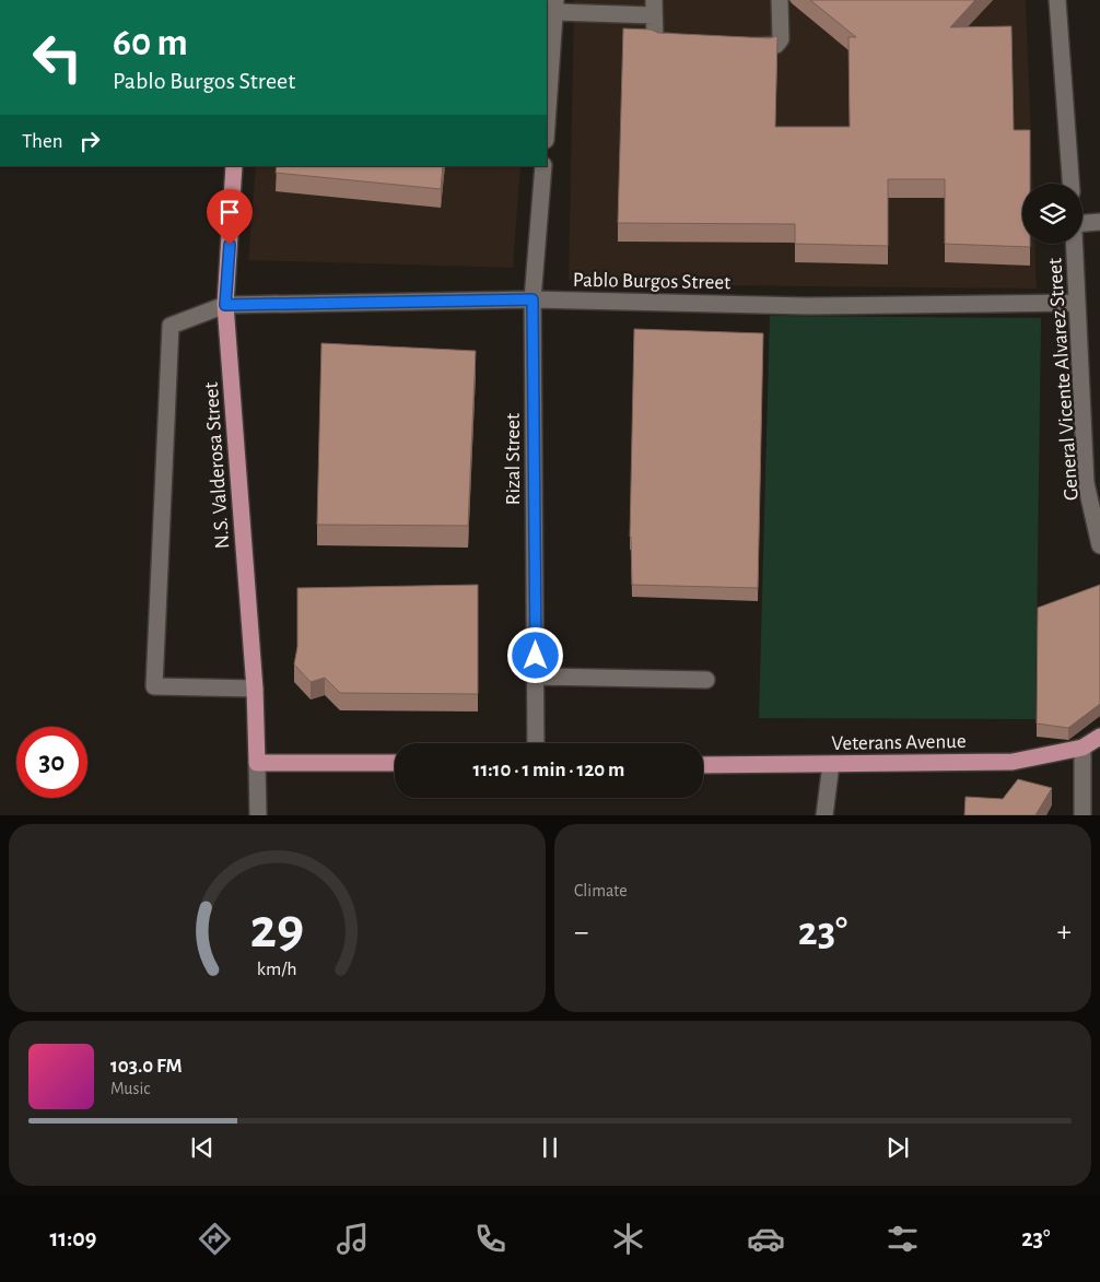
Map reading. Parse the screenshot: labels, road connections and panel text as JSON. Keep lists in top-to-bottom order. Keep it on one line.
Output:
{"streets":{"main road":["N.S. Valderosa Street","Veterans Avenue"],"street":["Pablo Burgos Street","General Vicente Alvarez Street","Rizal Street"]},"crossings":[["Pablo Burgos Street","General Vicente Alvarez Street"],["Pablo Burgos Street","Rizal Street"],["Pablo Burgos Street","N.S. Valderosa Street"]],"page":{"turn":["60 m","Pablo Burgos Street"],"then":"Then","limit":"30","trip":"11:10 · 1 min · 120 m","tile":"Climate","heat":["−","23°","+"],"song":["103.0 FM","Music"],"tabs":["11:09","23°"],"gauge":["29","km/h"]}}
